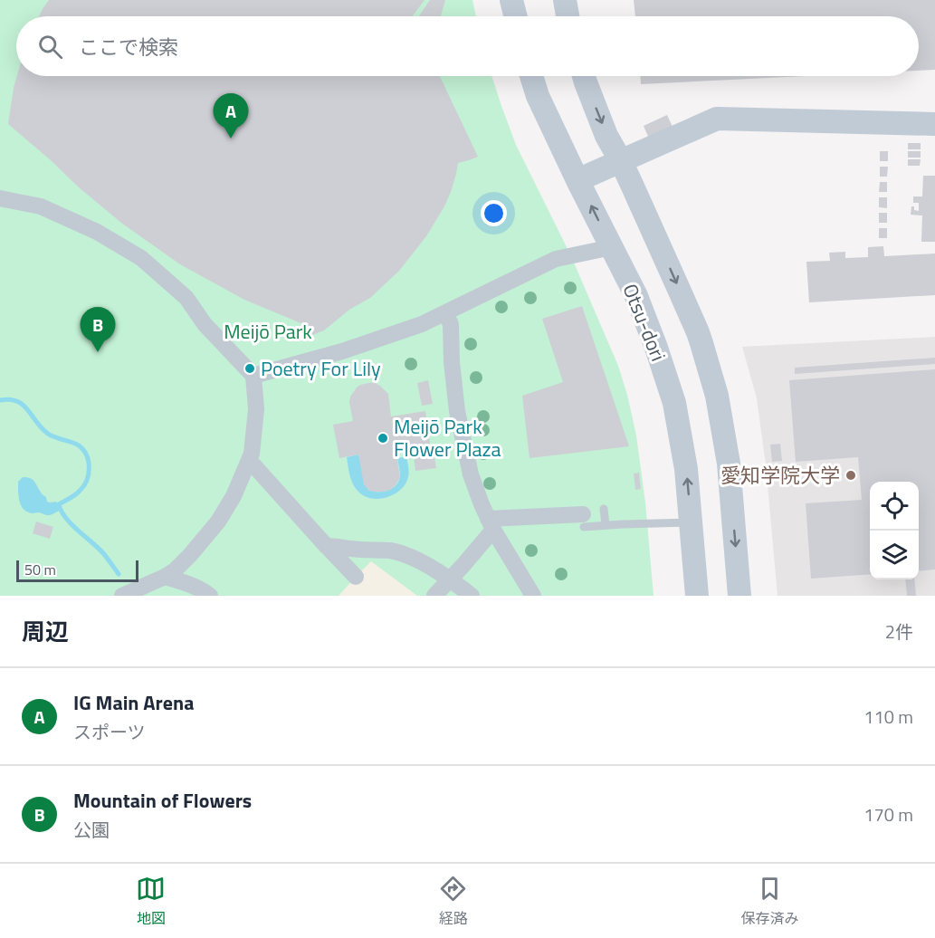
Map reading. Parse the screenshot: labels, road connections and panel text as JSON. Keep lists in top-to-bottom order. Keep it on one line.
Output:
{"streets":{"street":["Otsu-dori"]},"parks":["Meijō Park"],"places":["Poetry For Lily","Meijō Park Flower Plaza","愛知学院大学"],"scale_bar":"50 m","page":{"search":"ここで検索","pins":["A","B"],"scale":"50 m","heading":["周辺","2件"],"list":[{"mark":"A","name":"IG Main Arena","note":"スポーツ","value":"110 m"},{"mark":"B","name":"Mountain of Flowers","note":"公園","value":"170 m"}],"nav":["地図","経路","保存済み"]}}
